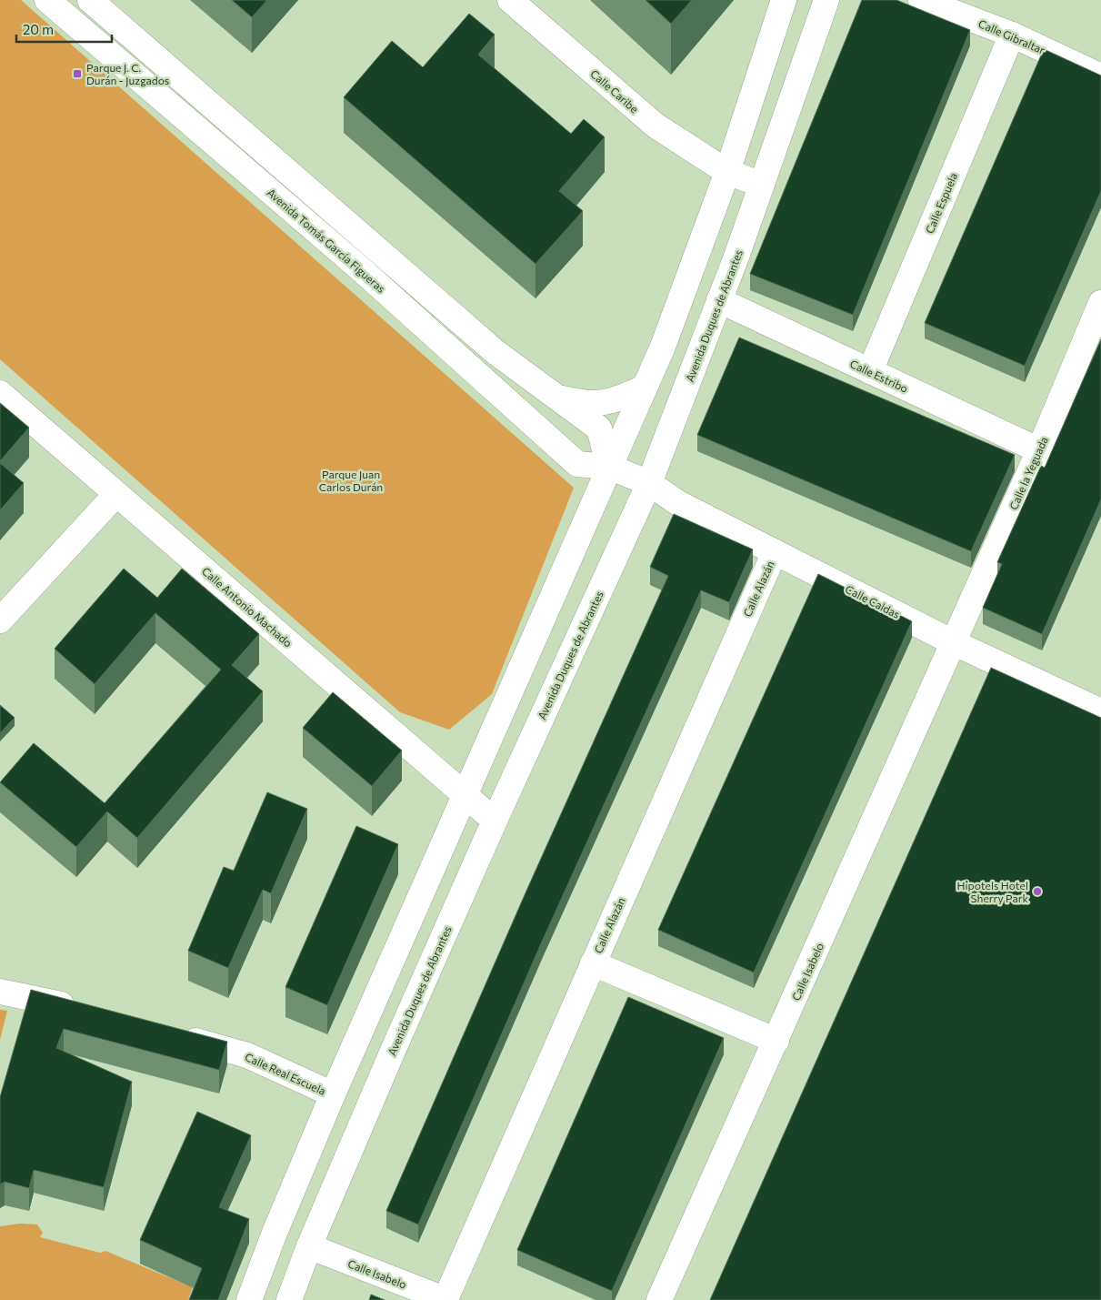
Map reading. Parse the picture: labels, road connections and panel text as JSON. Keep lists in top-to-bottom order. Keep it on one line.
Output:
{"streets":{"street":["Calle Gibraltar","Calle Caribe","Calle Espuela","Avenida Tomás García Figueras","Avenida Duques de Abrantes","Calle Estribo","Calle la Yeguada","Calle Alazán","Calle Caldas","Calle Antonio Machado","Calle Isabelo","Calle Real Escuela"]},"crossings":[["Calle Gibraltar","Calle Espuela"],["Calle Caribe","Avenida Duques de Abrantes"],["Calle Espuela","Calle Estribo"],["Avenida Tomás García Figueras","Avenida Duques de Abrantes"],["Avenida Tomás García Figueras","Calle Caldas"],["Avenida Duques de Abrantes","Calle Estribo"],["Avenida Duques de Abrantes","Calle Caldas"],["Avenida Duques de Abrantes","Calle Antonio Machado"],["Avenida Duques de Abrantes","Calle Isabelo"],["Calle Estribo","Calle la Yeguada"],["Calle la Yeguada","Calle Caldas"],["Calle la Yeguada","Calle Isabelo"],["Calle Alazán","Calle Caldas"],["Calle Alazán","Calle Isabelo"],["Calle Caldas","Calle Isabelo"]],"parks":["Parque Juan Carlos Durán"],"places":{"transit":["Parque J. C. Durán - Juzgados"],"other":["Hipotels Hotel Sherry Park"]},"scale_bar":"20 m"}
